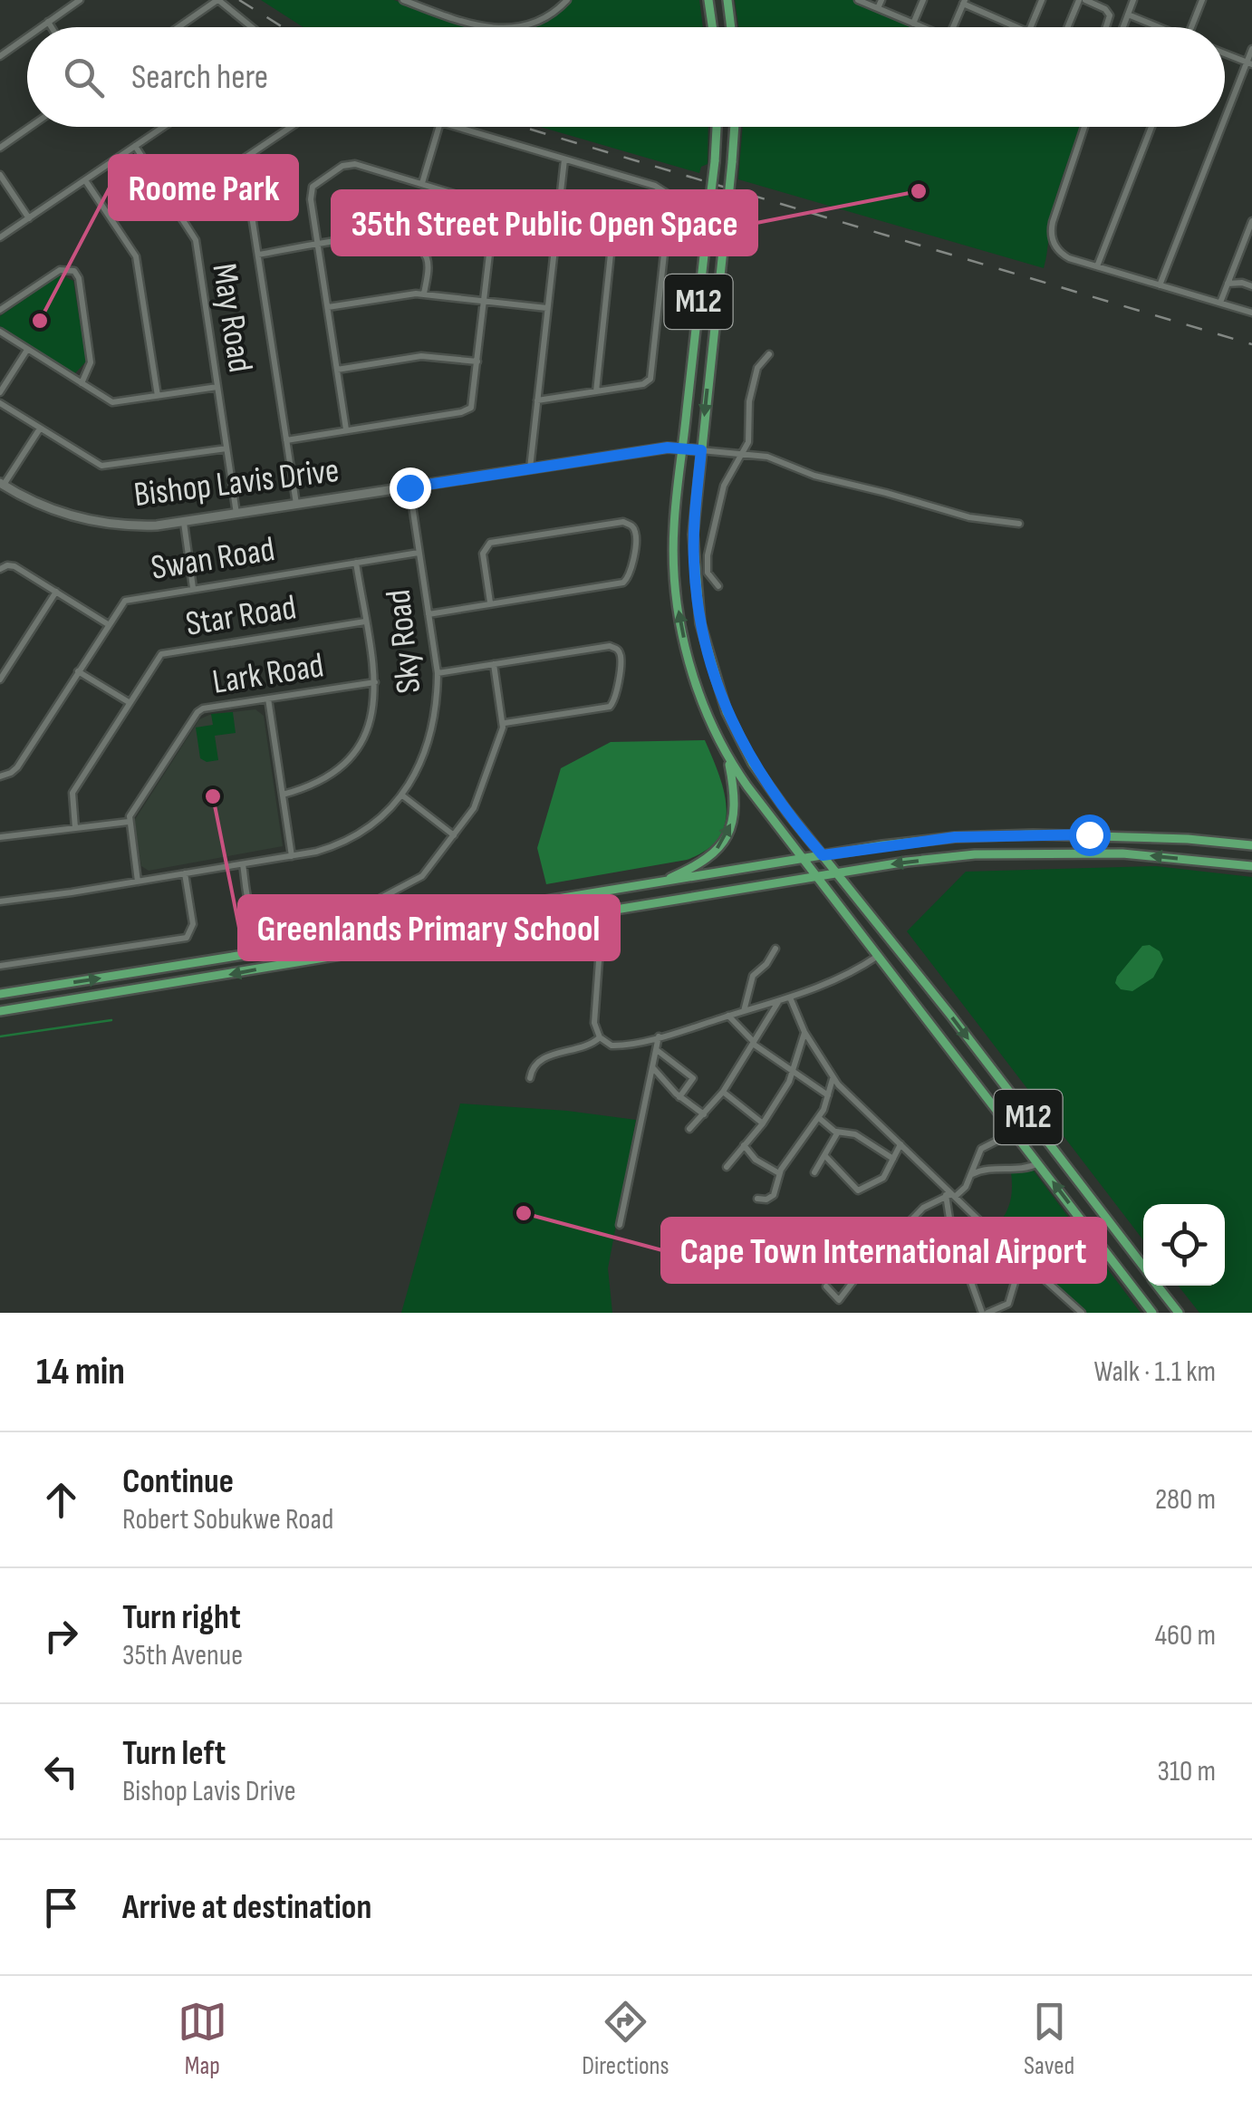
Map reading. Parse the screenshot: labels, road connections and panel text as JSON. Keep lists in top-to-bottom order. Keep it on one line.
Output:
{"streets":{"main road":["M12"],"street":["May Road","Bishop Lavis Drive","Swan Road","Star Road","Sky Road","Lark Road"]},"crossings":[["M12","Bishop Lavis Drive"],["May Road","Bishop Lavis Drive"],["Bishop Lavis Drive","Sky Road"],["Swan Road","Sky Road"]],"places":["35th Street Public Open Space","Roome Park","Greenlands Primary School","Cape Town International Airport"],"page":{"search":"Search here","heading":["14 min","Walk · 1.1 km"],"list":[["Continue","Robert Sobukwe Road","280 m"],["Turn right","35th Avenue","460 m"],["Turn left","Bishop Lavis Drive","310 m"],"Arrive at destination"],"nav":["Map","Directions","Saved"]}}
